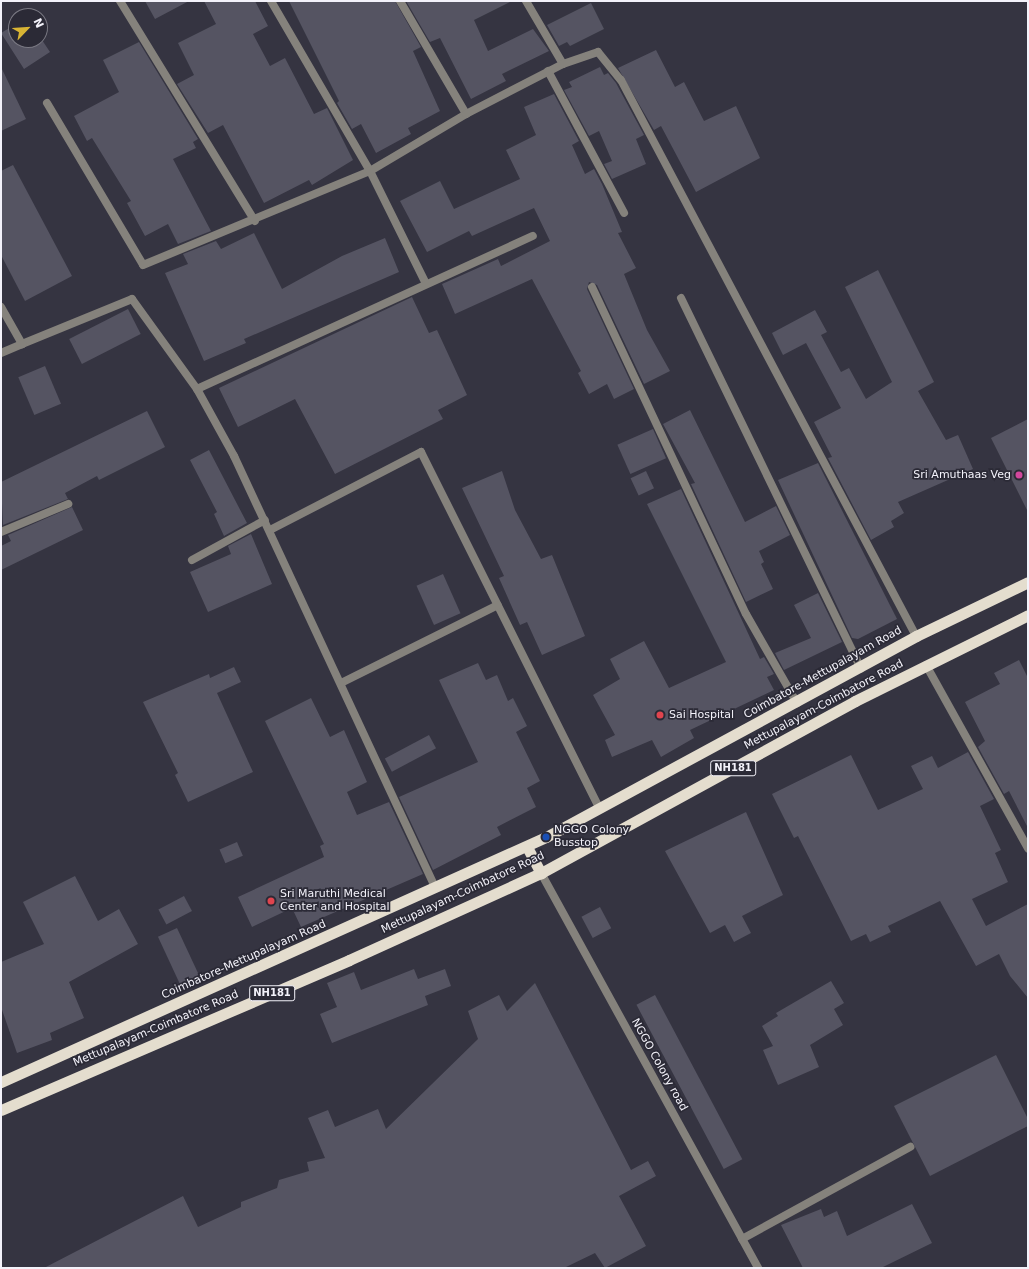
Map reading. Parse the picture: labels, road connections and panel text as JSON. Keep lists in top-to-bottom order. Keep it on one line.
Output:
{"streets":{"highway":["Coimbatore-Mettupalayam Road","Mettupalayam-Coimbatore Road","NH181"],"street":["NGGO Colony road"]},"crossings":[["Mettupalayam-Coimbatore Road","NGGO Colony road"]],"places":["Sri Amuthaas Veg","Sai Hospital","NGGO Colony Busstop","Sri Maruthi Medical Center and Hospital"],"north":"top right"}
